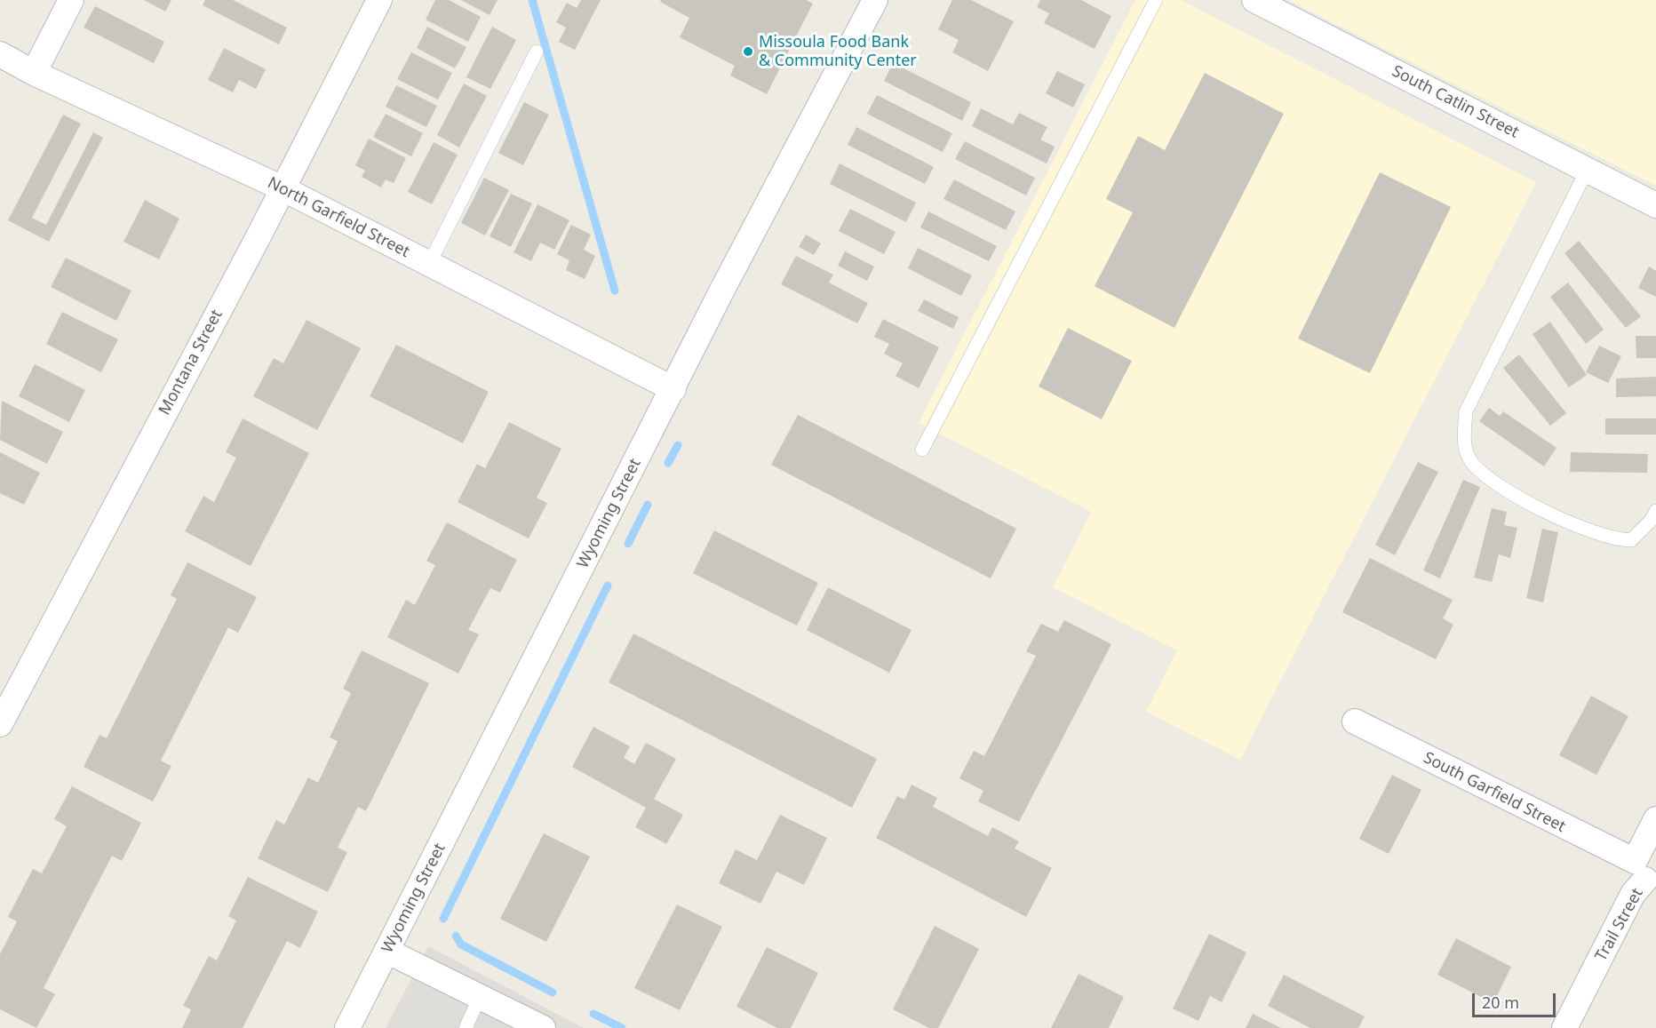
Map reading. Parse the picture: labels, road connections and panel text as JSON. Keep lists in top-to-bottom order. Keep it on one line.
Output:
{"streets":{"street":["South Catlin Street","North Garfield Street","Montana Street","Wyoming Street","South Garfield Street","Trail Street"]},"crossings":[["North Garfield Street","Montana Street"],["North Garfield Street","Wyoming Street"],["South Garfield Street","Trail Street"]],"places":["Missoula Food Bank & Community Center"],"scale_bar":"20 m"}
